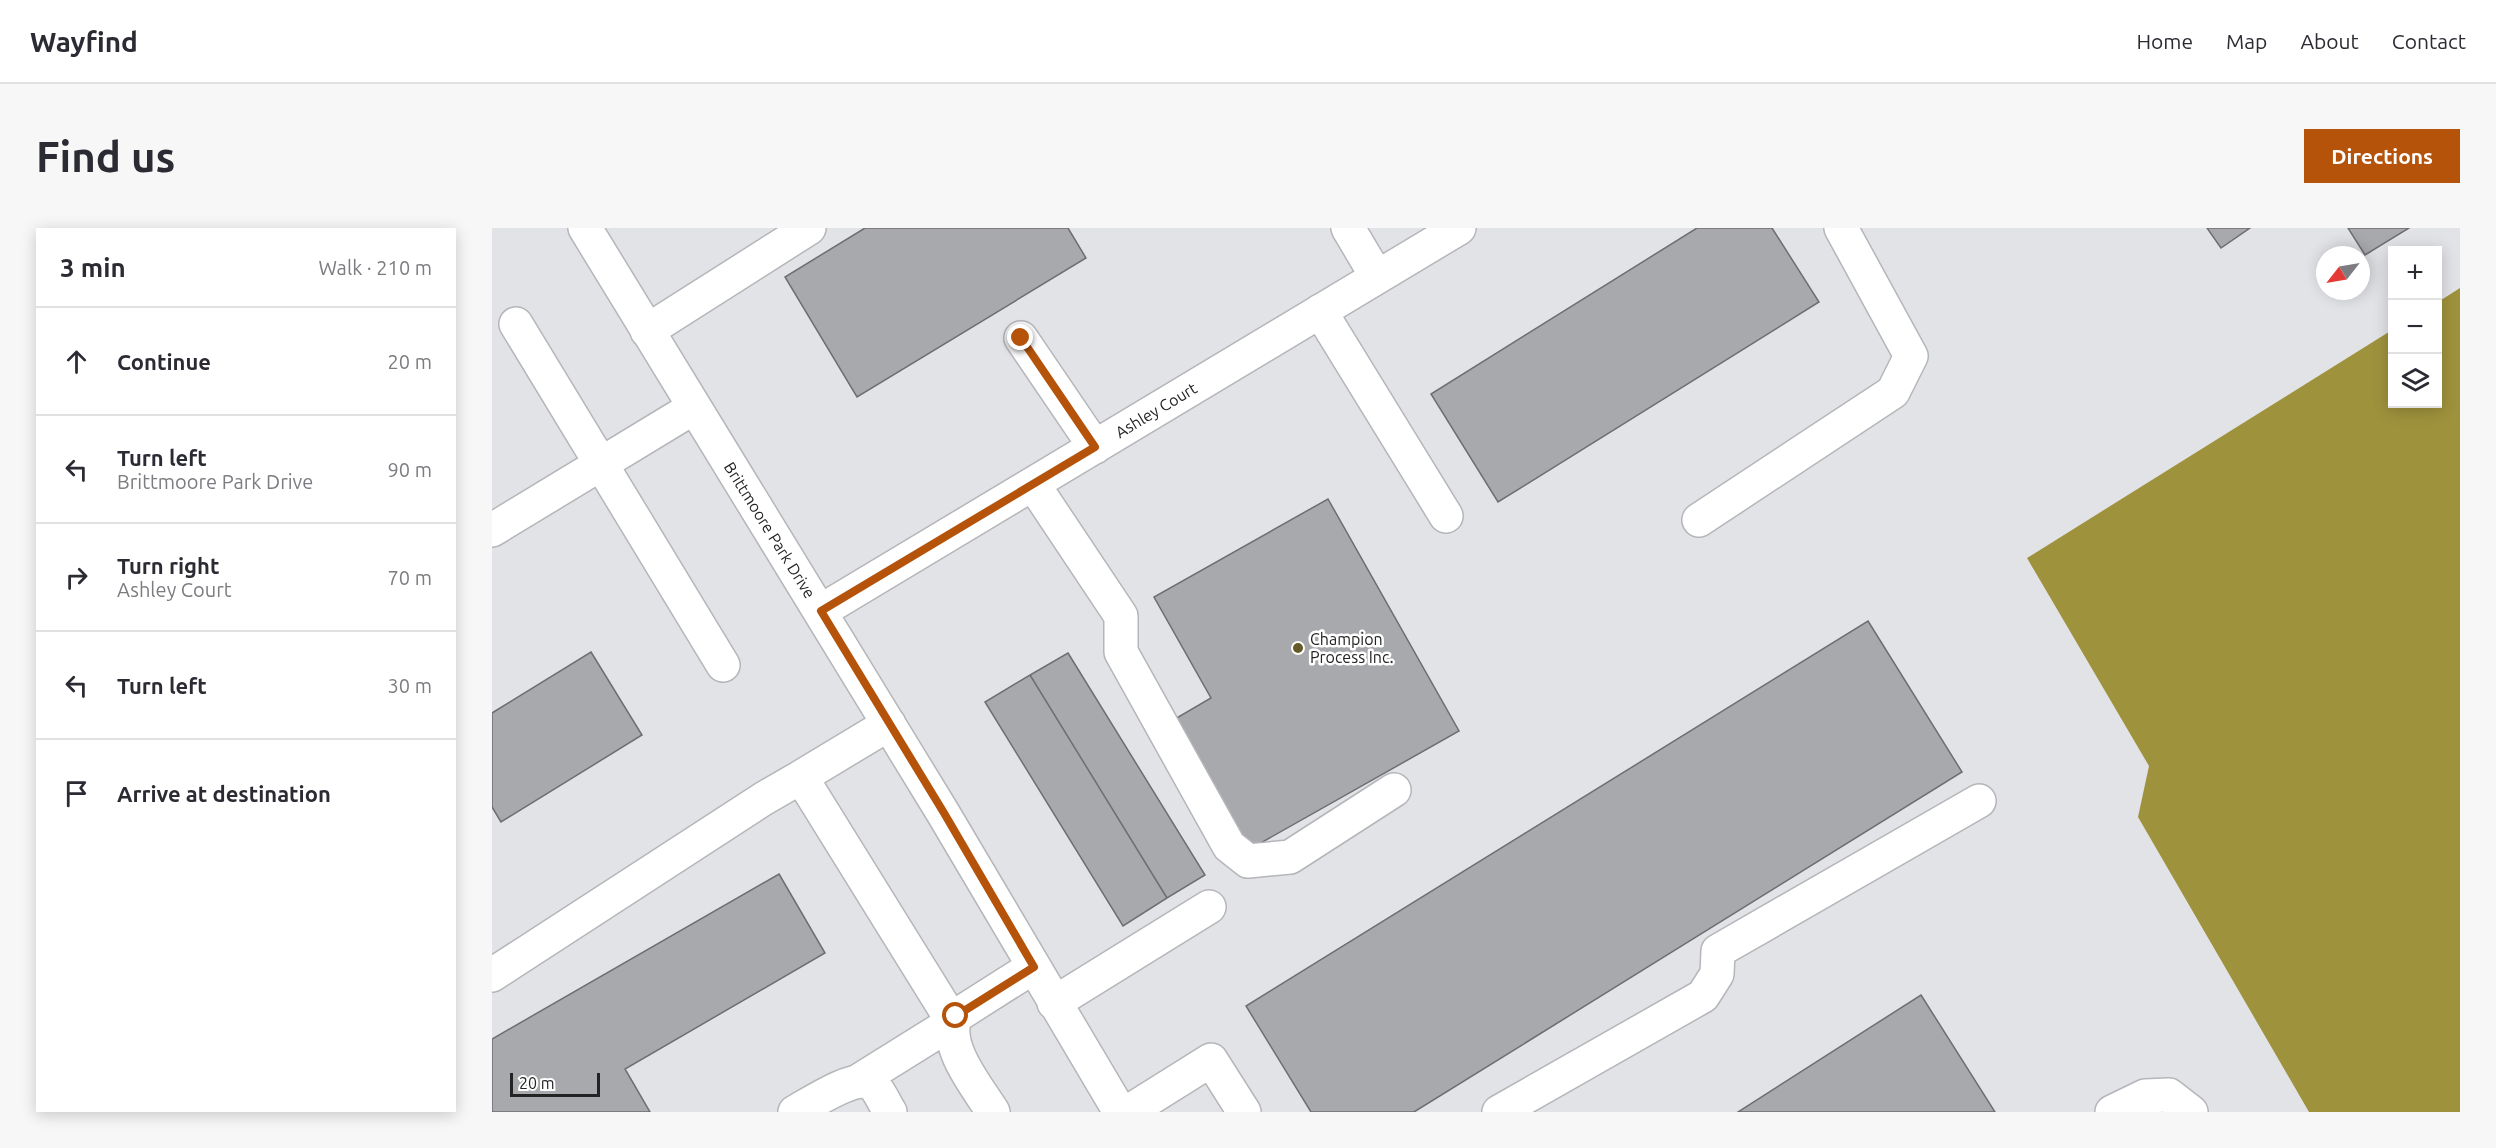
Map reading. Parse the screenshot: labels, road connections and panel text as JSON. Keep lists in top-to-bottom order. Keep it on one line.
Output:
{"streets":{"street":["Ashley Court","Brittmoore Park Drive"]},"crossings":[["Ashley Court","Brittmoore Park Drive"]],"places":["Champion Process Inc."],"scale_bar":"20 m","north":"bottom left","page":{"header":"Wayfind","nav":["Home","Map","About","Contact"],"buttons":"Directions","title":"Find us","heading":["3 min","Walk · 210 m"],"map_buttons":["+","−"],"list":[["Continue","20 m"],["Turn left","Brittmoore Park Drive","90 m"],["Turn right","Ashley Court","70 m"],["Turn left","30 m"],"Arrive at destination"],"scale":"20 m"}}
